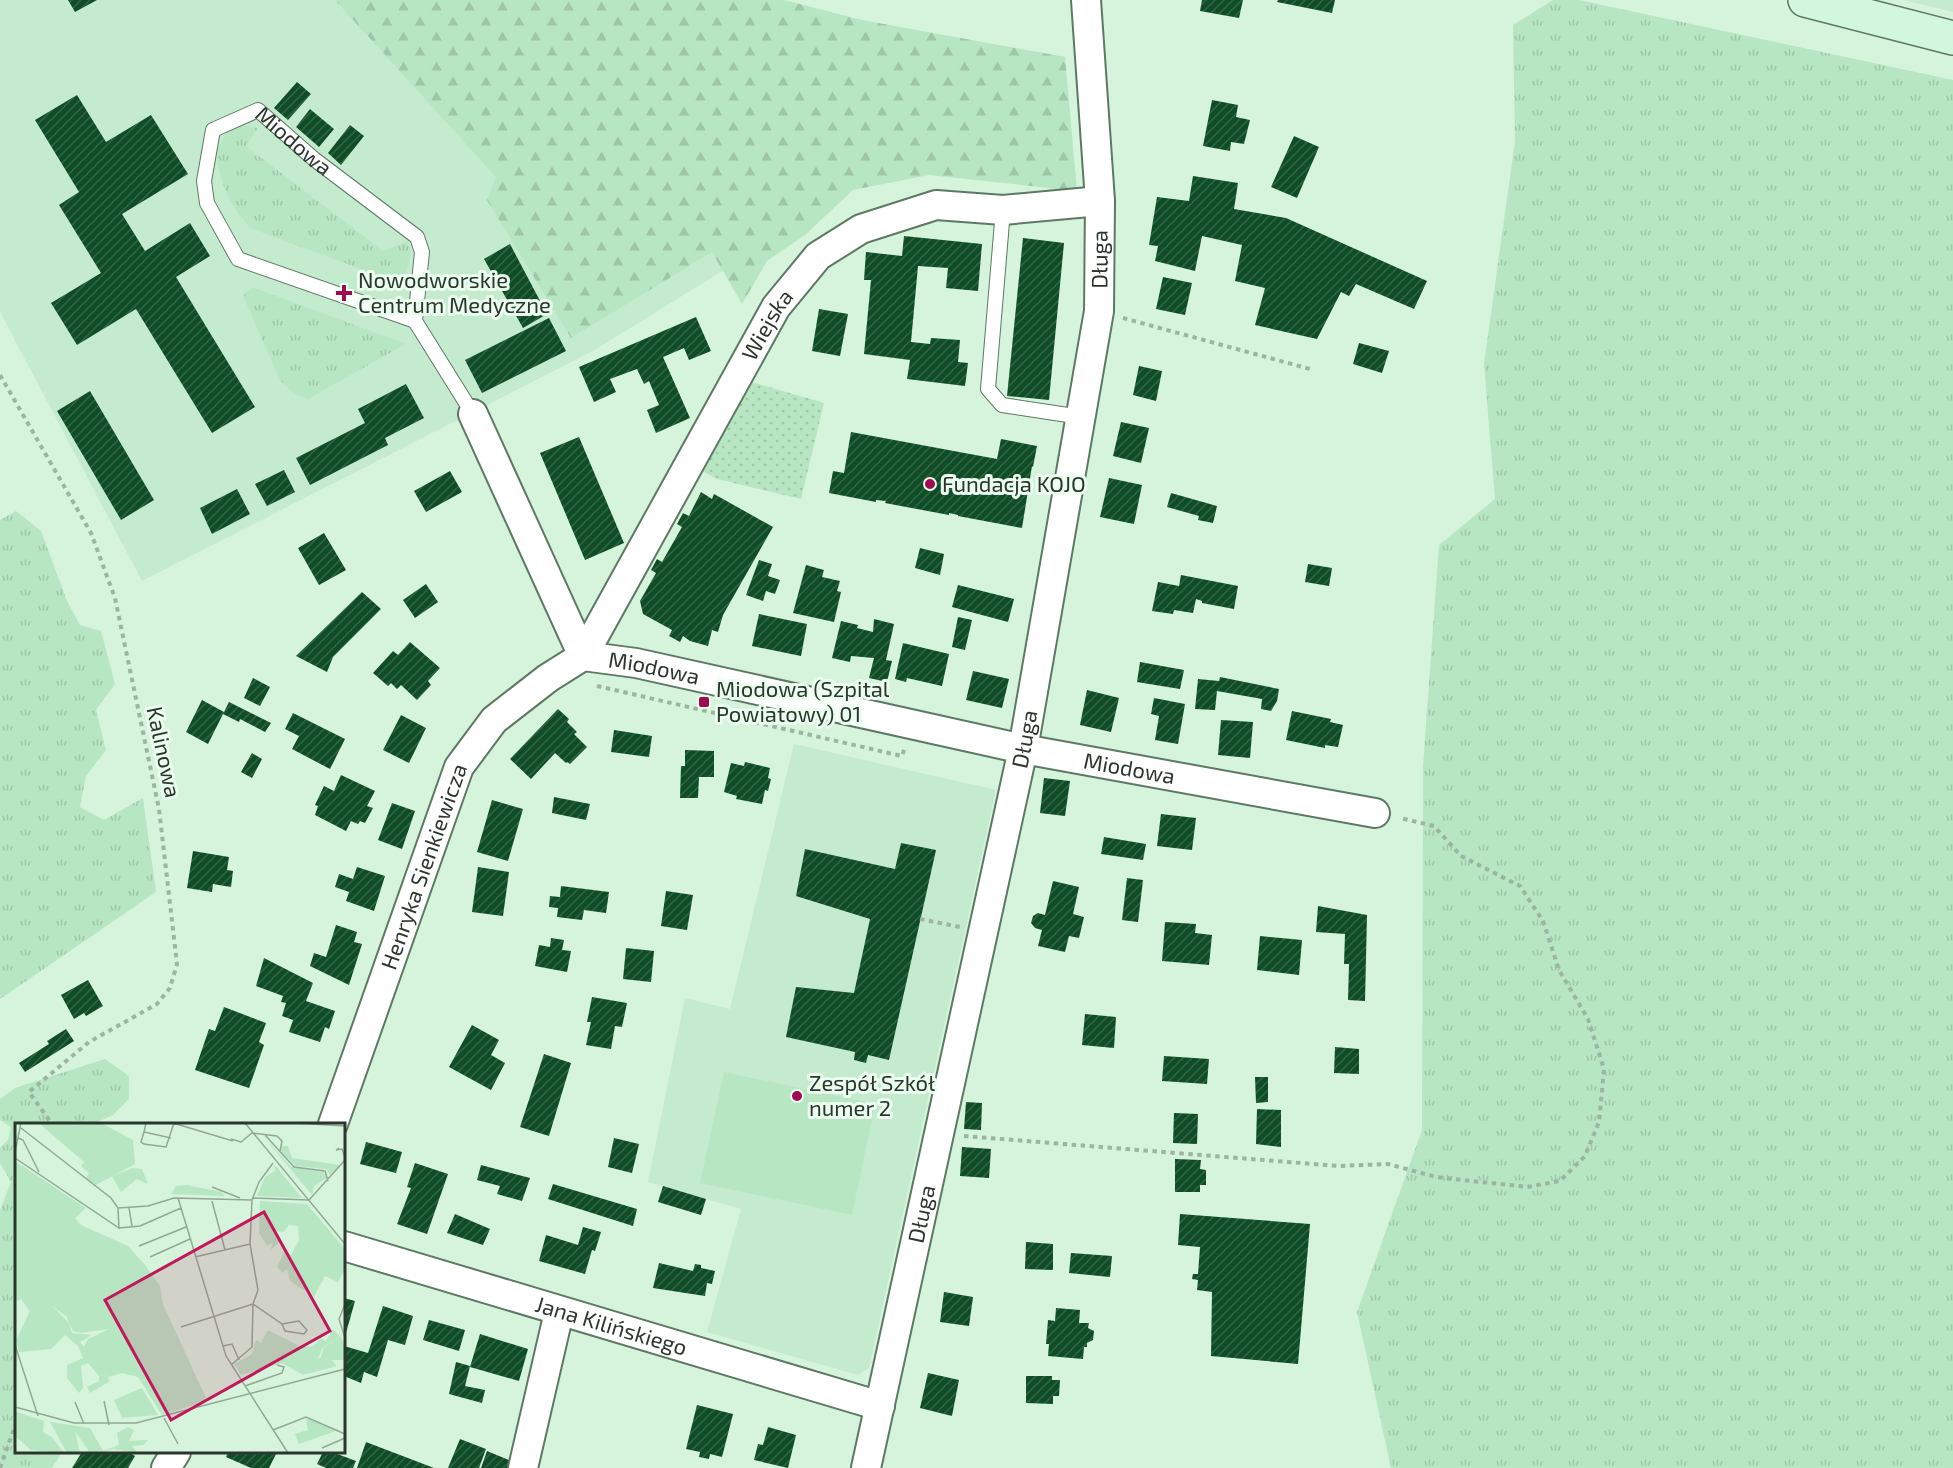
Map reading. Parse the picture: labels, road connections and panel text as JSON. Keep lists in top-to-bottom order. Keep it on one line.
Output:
{"streets":{"street":["Miodowa","Długa","Wiejska","Henryka Sienkiewicza","Jana Kilińskiego"],"path":["Kalinowa"]},"crossings":[["Miodowa","Długa"],["Miodowa","Wiejska"],["Miodowa","Henryka Sienkiewicza"],["Długa","Wiejska"],["Długa","Jana Kilińskiego"],["Wiejska","Henryka Sienkiewicza"]],"places":{"health":["Nowodworskie Centrum Medyczne"],"other":["Fundacja KOJO","Zespół Szkół numer 2"],"transit":["Miodowa (Szpital Powiatowy) 01"]}}
